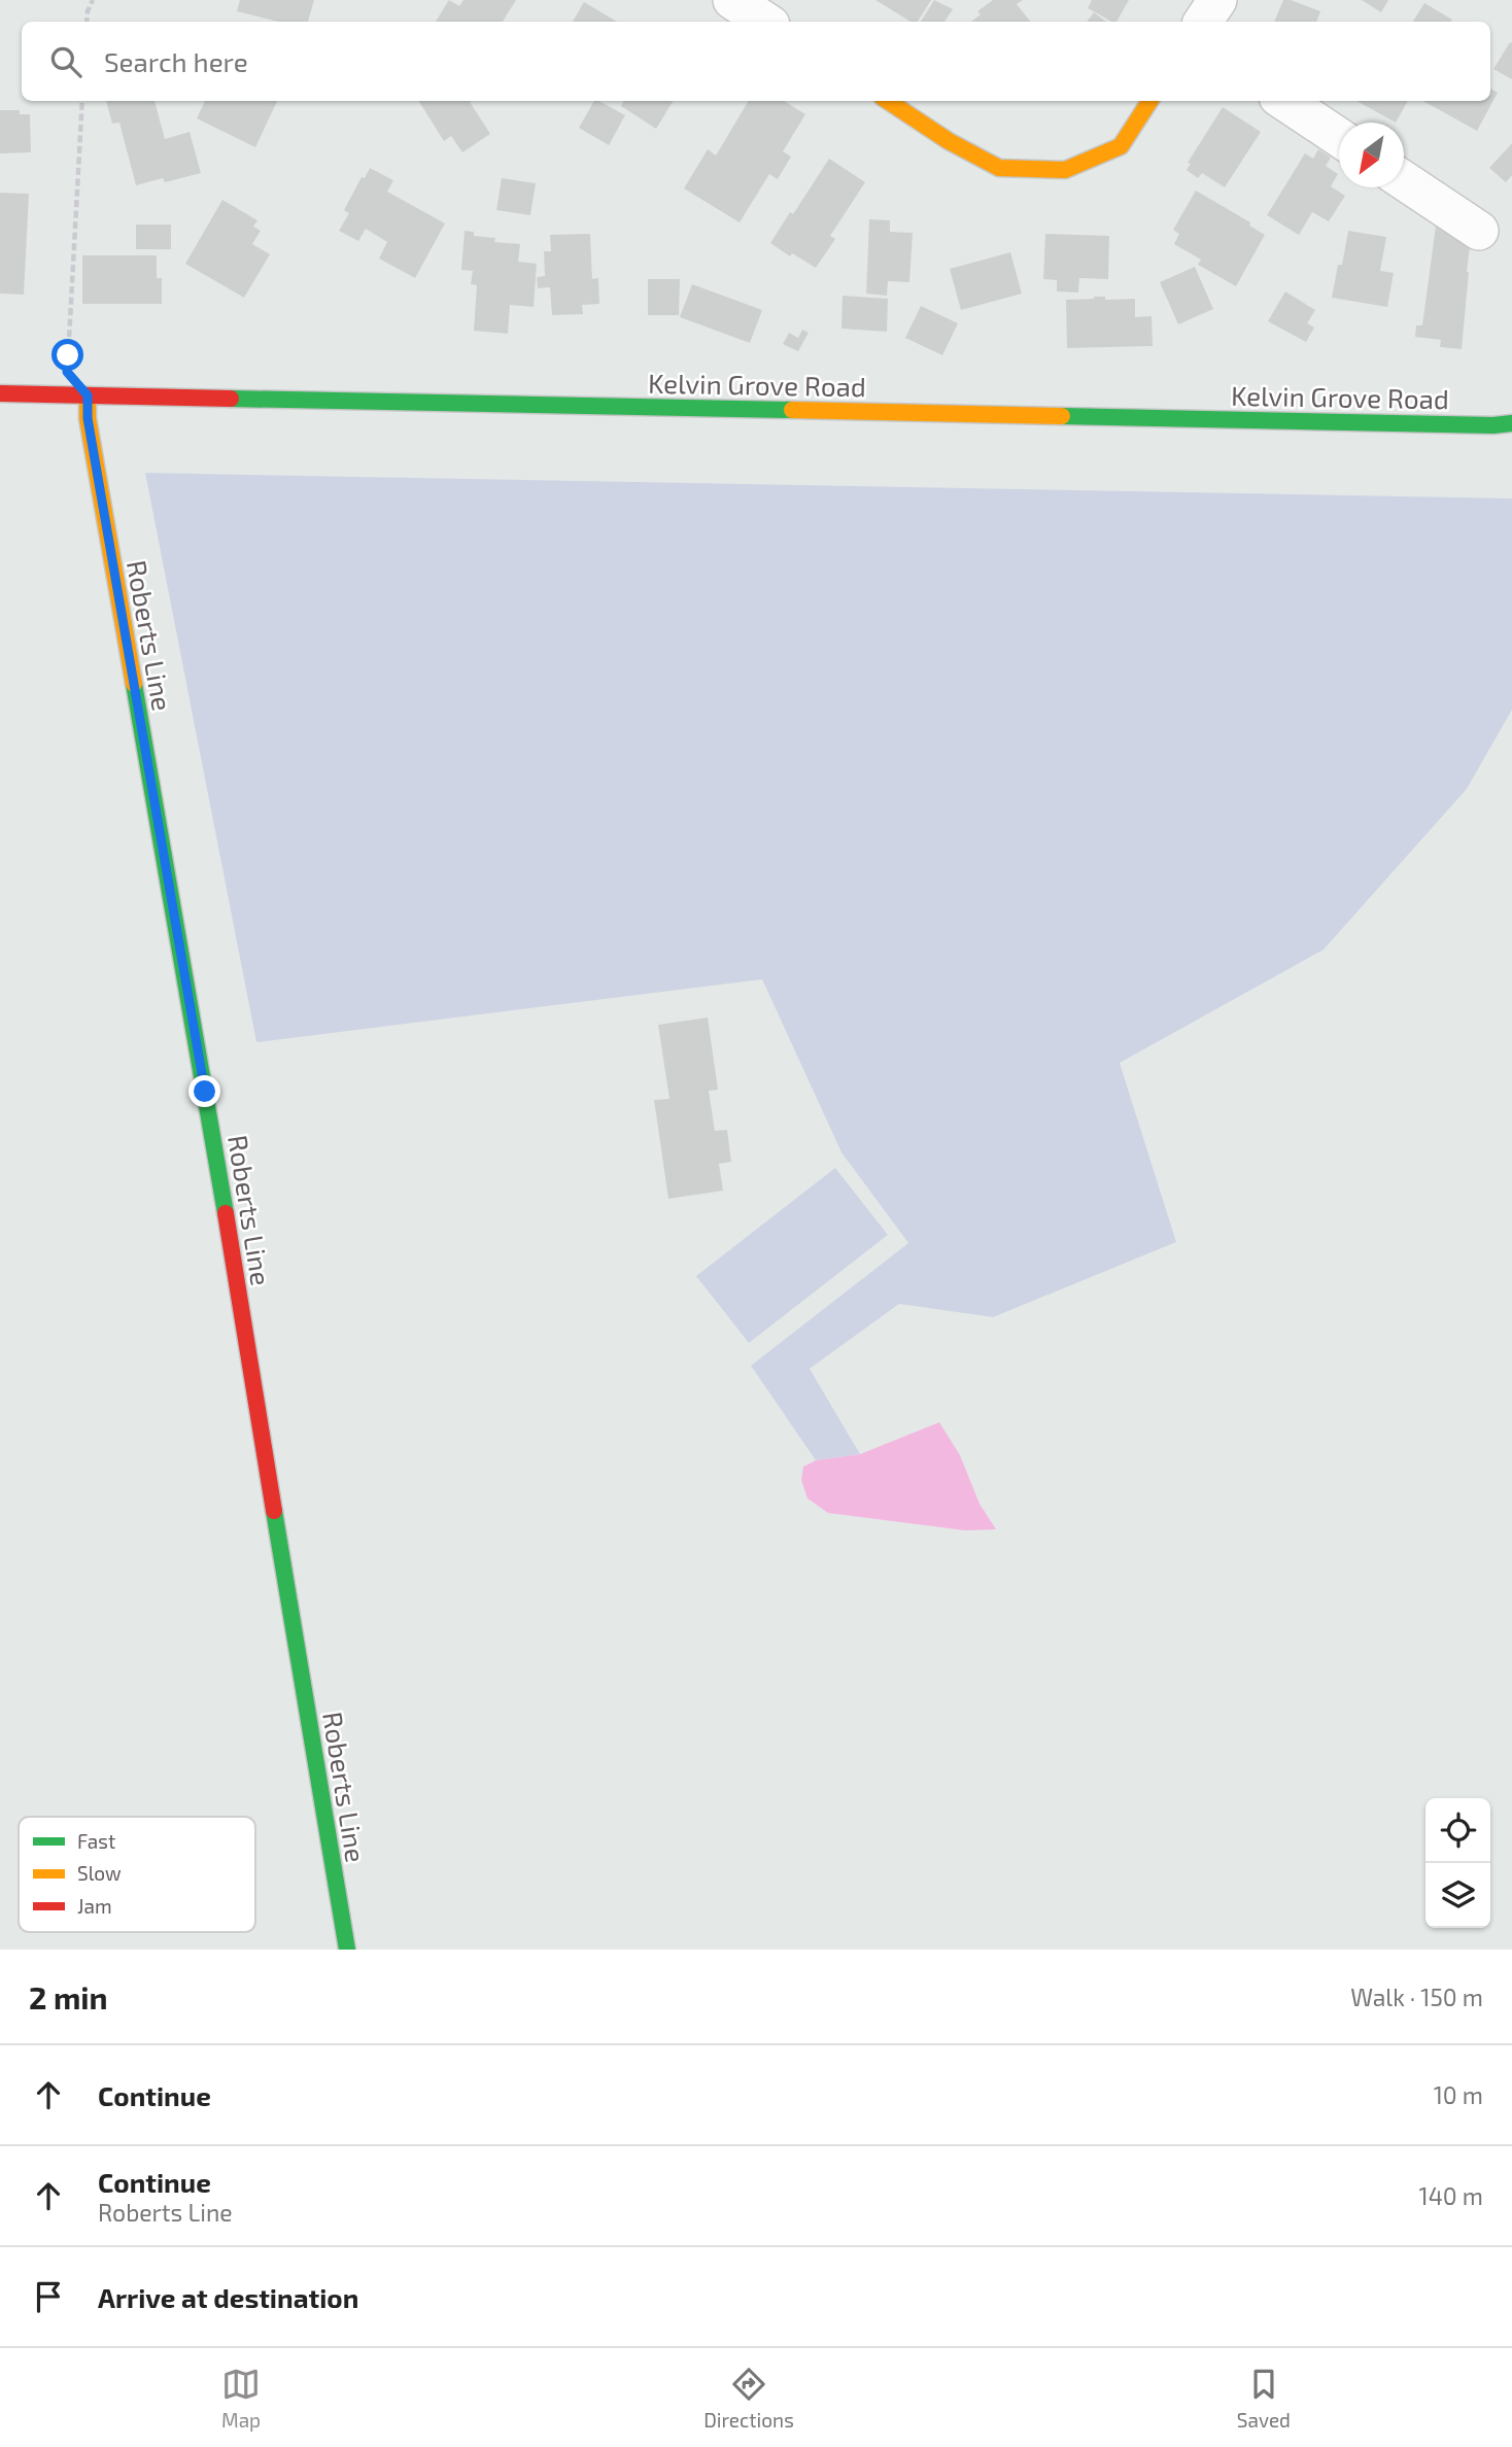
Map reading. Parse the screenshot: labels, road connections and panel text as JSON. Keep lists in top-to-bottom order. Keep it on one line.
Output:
{"streets":{"street":["Kelvin Grove Road","Roberts Line"]},"crossings":[["Kelvin Grove Road","Roberts Line"]],"legend":["Fast","Slow","Jam"],"north":"bottom left","page":{"search":"Search here","heading":["2 min","Walk · 150 m"],"list":[["Continue","10 m"],["Continue","Roberts Line","140 m"],"Arrive at destination"],"nav":["Map","Directions","Saved"]}}
